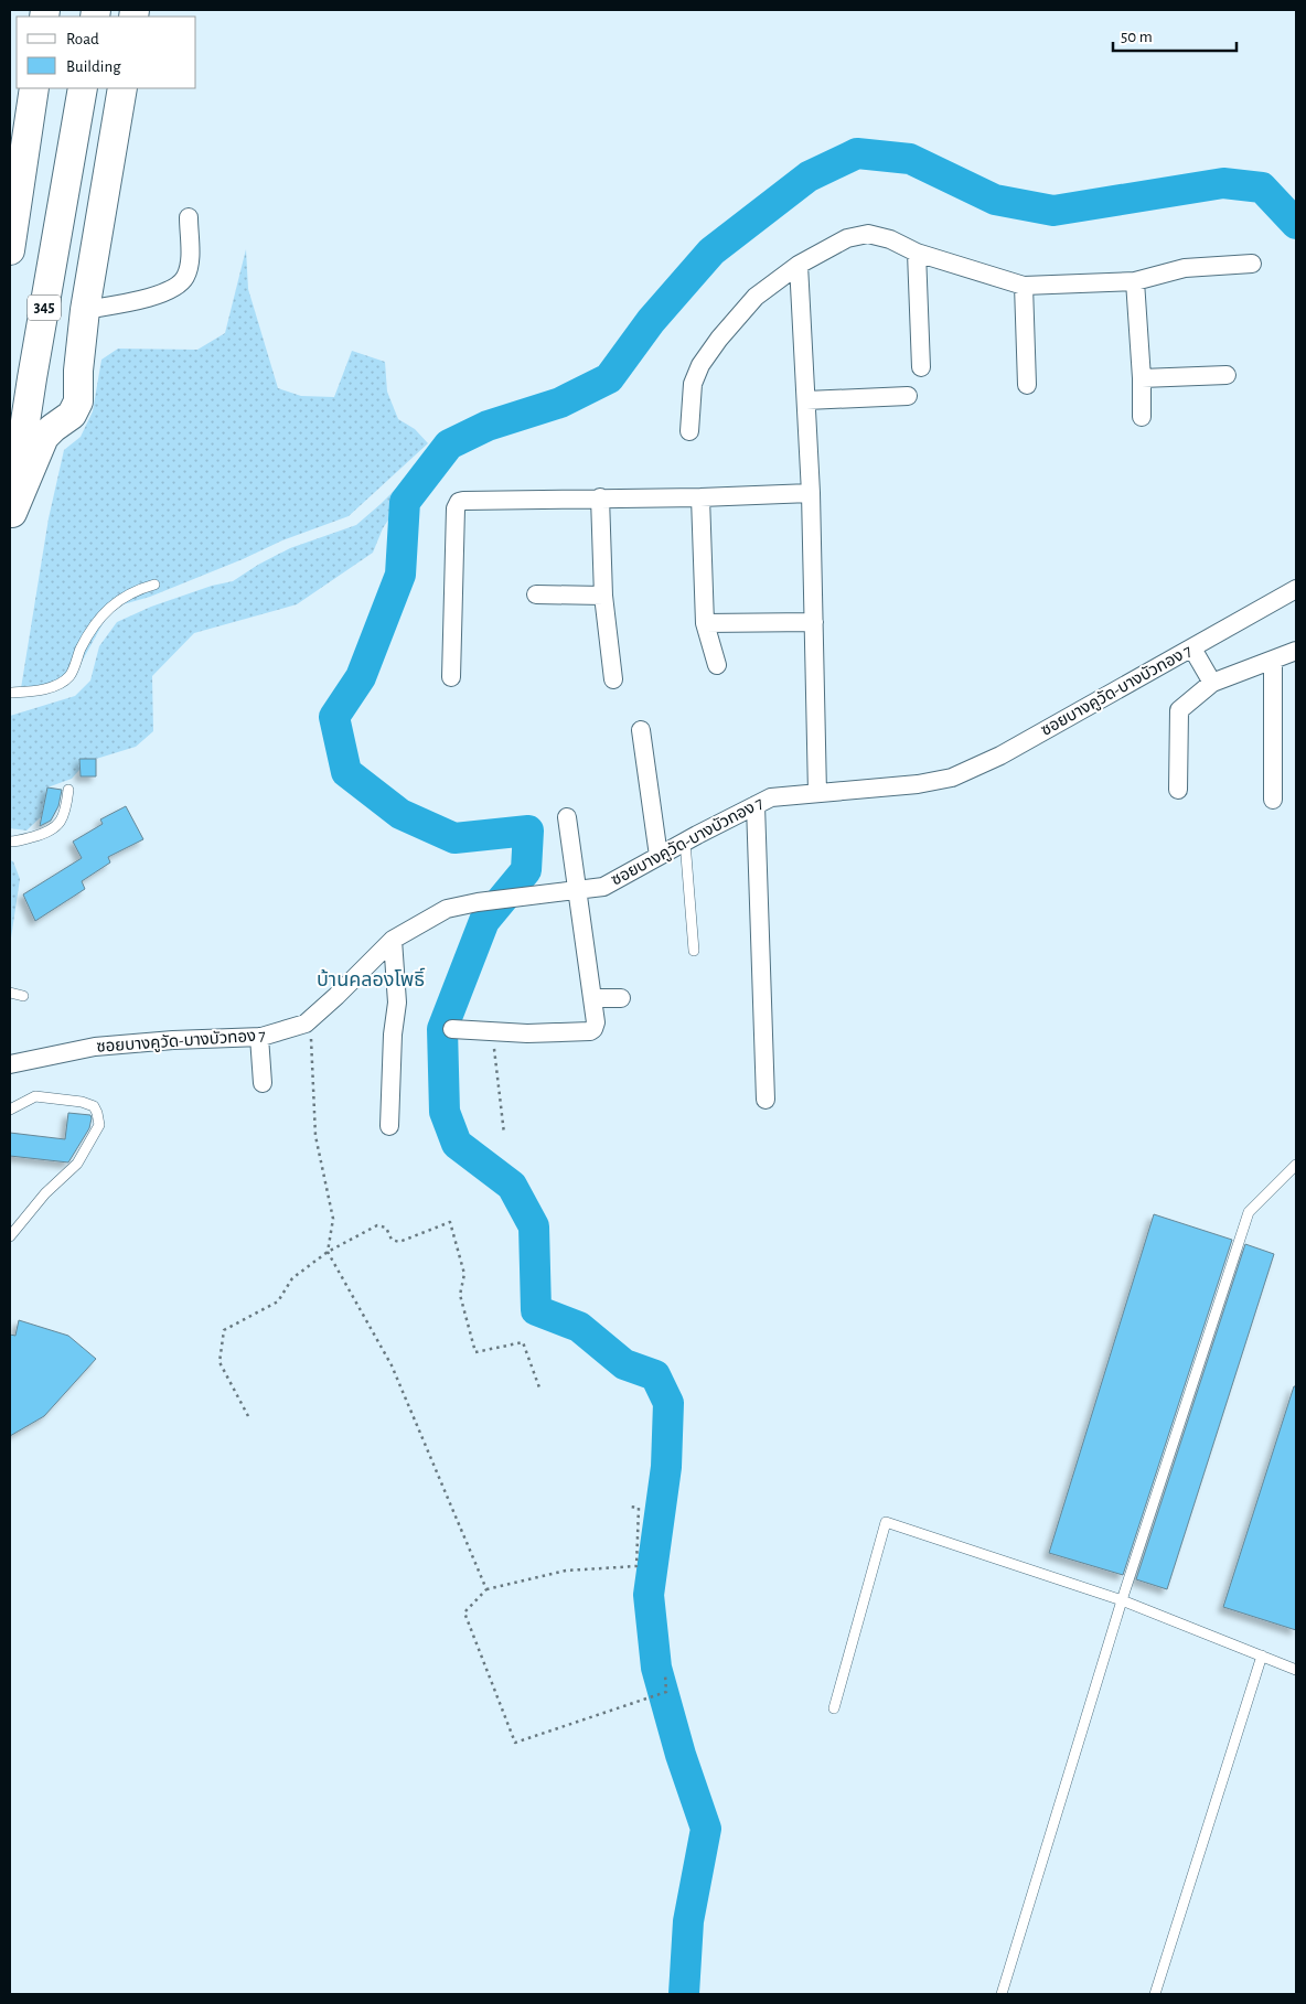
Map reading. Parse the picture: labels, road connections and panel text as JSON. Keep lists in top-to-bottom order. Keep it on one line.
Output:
{"streets":{"main road":["345"],"street":["ซอยบางคูวัด-บางบัวทอง 7"]},"districts":["บ้านคลองโพธิ์"],"legend":["Road","Building"],"scale_bar":"50 m"}
